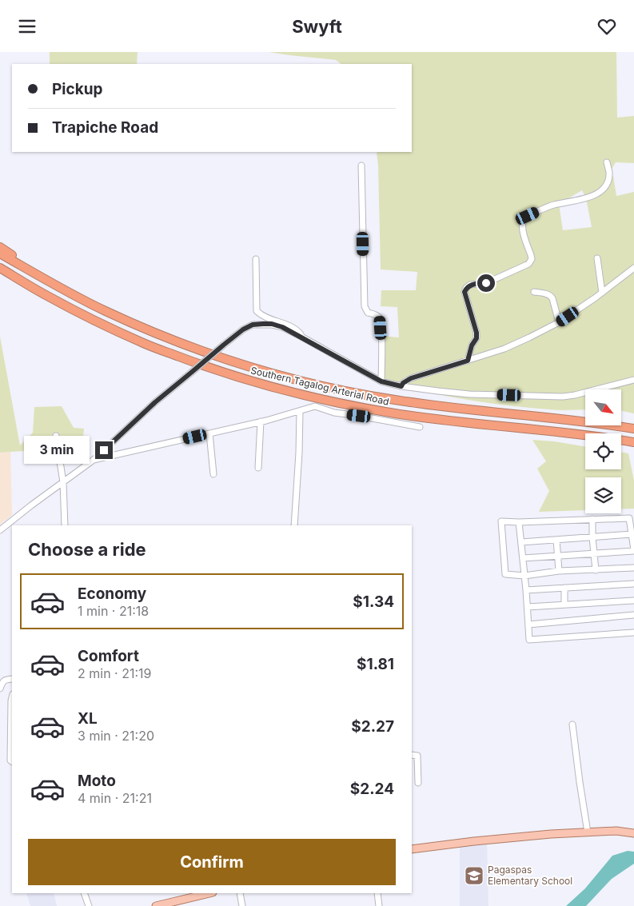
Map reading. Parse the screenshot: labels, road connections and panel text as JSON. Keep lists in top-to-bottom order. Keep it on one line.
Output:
{"streets":{"highway":["Southern Tagalog Arterial Road"]},"places":{"school or university":["Pagaspas Elementary School"]},"north":"bottom right","page":{"header":"Swyft","banner":["Pickup","Trapiche Road"],"bubble":"3 min","heading":"Choose a ride","list":[{"name":"Economy","note":"1 min · 21:18","value":"$1.34"},{"name":"Comfort","note":"2 min · 21:19","value":"$1.81"},{"name":"XL","note":"3 min · 21:20","value":"$2.27"},{"name":"Moto","note":"4 min · 21:21","value":"$2.24"}],"buttons":"Confirm"}}
